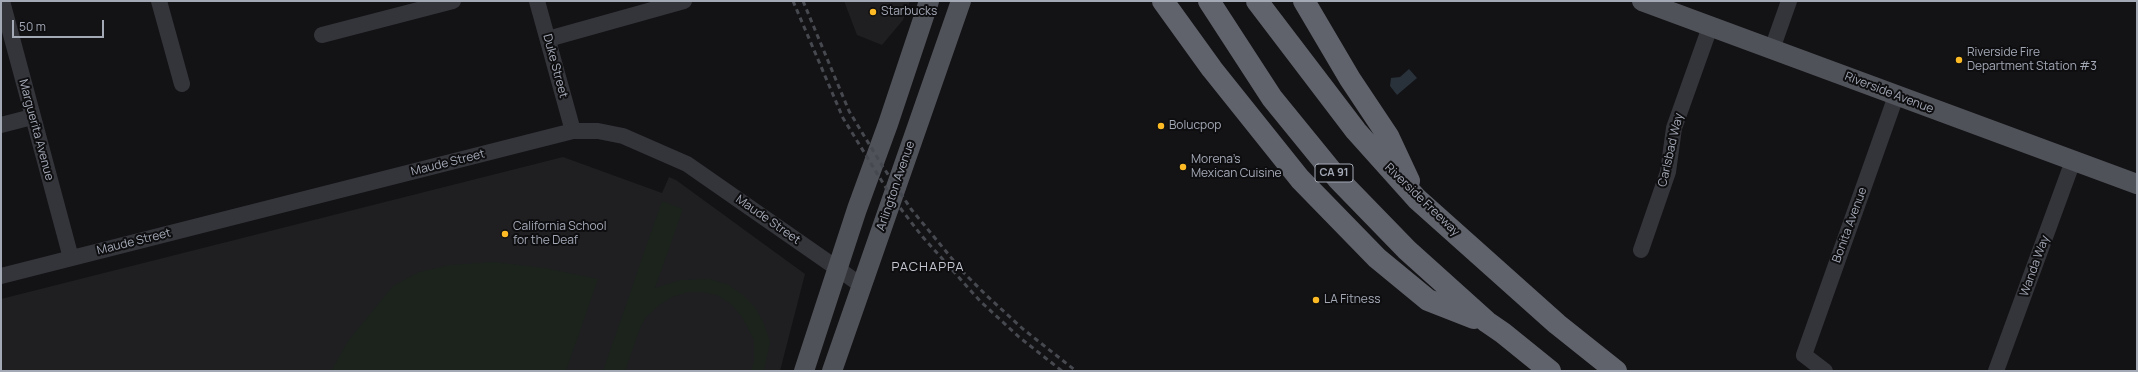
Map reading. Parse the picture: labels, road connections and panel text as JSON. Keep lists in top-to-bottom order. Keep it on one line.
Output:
{"streets":{"highway":["CA 91","Riverside Freeway"],"main road":["Riverside Avenue","Arlington Avenue"],"street":["Duke Street","Marguerita Avenue","Carlsbad Way","Maude Street","Bonita Avenue","Wanda Way"]},"crossings":[["Duke Street","Maude Street"],["Riverside Avenue","Carlsbad Way"],["Riverside Avenue","Bonita Avenue"],["Riverside Avenue","Wanda Way"],["Marguerita Avenue","Maude Street"],["Maude Street","Arlington Avenue"]],"districts":["PACHAPPA"],"places":["Starbucks","Riverside Fire Department Station #3","Bolucpop","Morena’s Mexican Cuisine","California School for the Deaf","LA Fitness"],"scale_bar":"50 m"}
